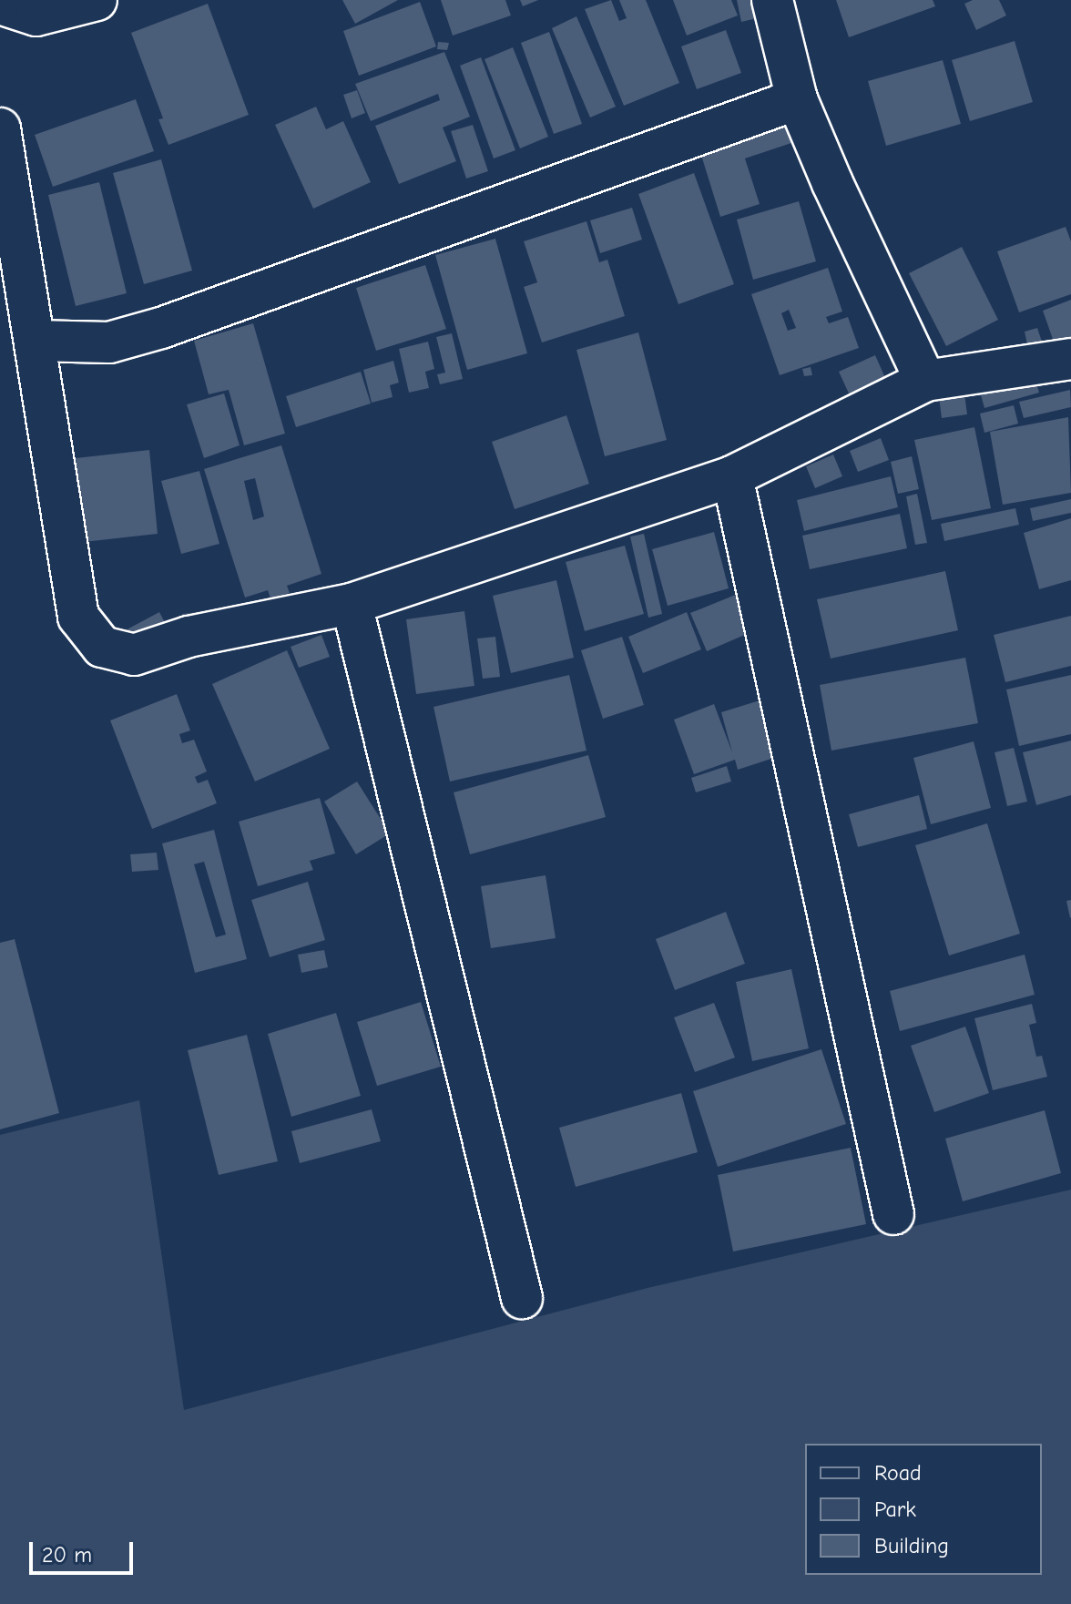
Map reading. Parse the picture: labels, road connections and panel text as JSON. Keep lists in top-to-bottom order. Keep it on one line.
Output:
{"legend":["Road","Park","Building"],"scale_bar":"20 m"}
